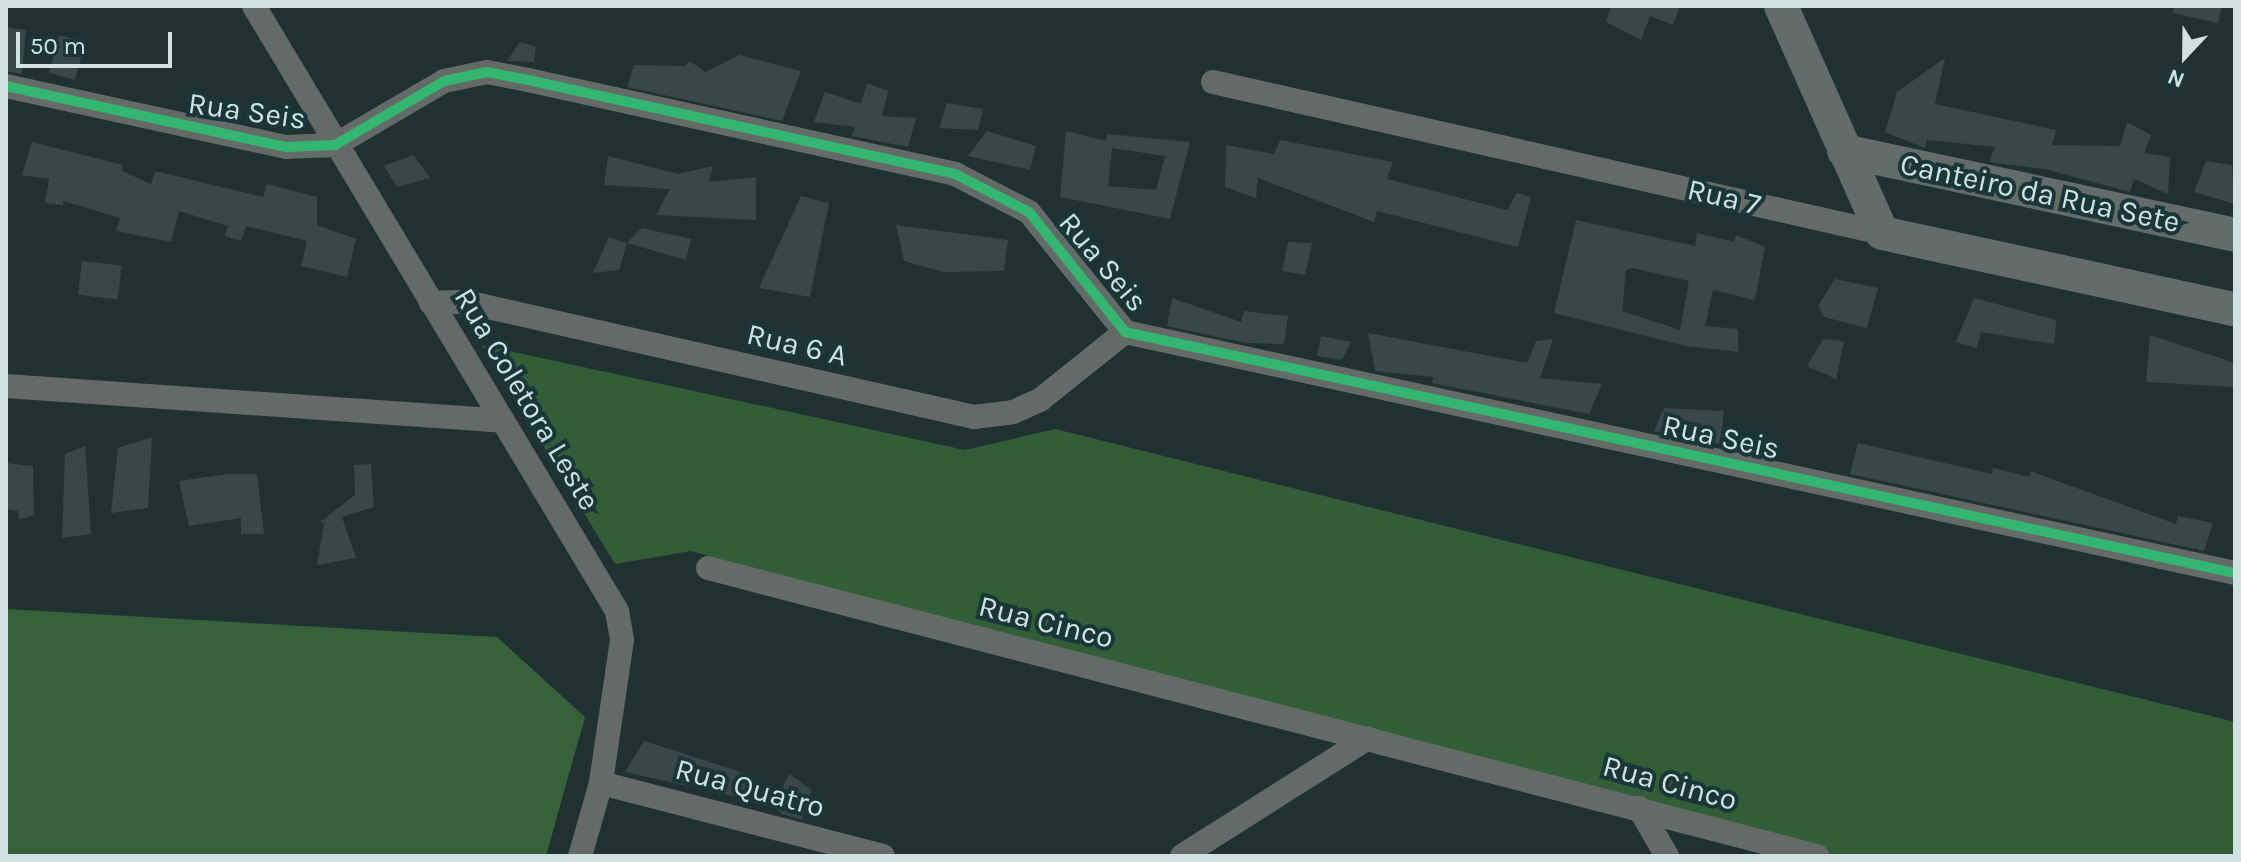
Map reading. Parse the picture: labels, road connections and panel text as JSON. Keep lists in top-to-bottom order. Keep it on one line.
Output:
{"streets":{"street":["Rua Seis","Canteiro da Rua Sete","Rua 7","Rua 6 A","Rua Coletora Leste","Rua Cinco","Rua Quatro"]},"crossings":[["Rua Seis","Rua 6 A"],["Rua Seis","Rua Coletora Leste"],["Rua 6 A","Rua Coletora Leste"],["Rua Coletora Leste","Rua Quatro"]],"scale_bar":"50 m","north":"bottom"}
